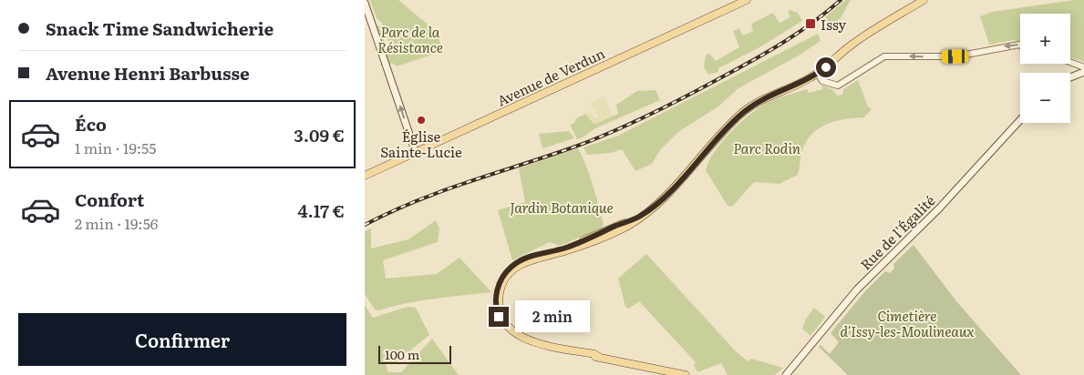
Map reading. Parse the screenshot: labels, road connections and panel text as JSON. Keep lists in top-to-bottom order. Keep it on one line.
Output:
{"streets":{"main road":["Avenue de Verdun","Rue de l'Égalité"]},"parks":["Parc de la Résistance","Parc Rodin","Jardin Botanique","Cimetière d'Issy-les-Moulineaux"],"places":{"transit":["Issy"],"other":["Église Sainte-Lucie"]},"scale_bar":"100 m","page":{"banner":["Snack Time Sandwicherie","Avenue Henri Barbusse"],"map_buttons":["+","−"],"list":[{"name":"Éco","note":"1 min · 19:55","value":"3.09 €"},{"name":"Confort","note":"2 min · 19:56","value":"4.17 €"}],"bubble":"2 min","buttons":"Confirmer","scale":"100 m"}}
